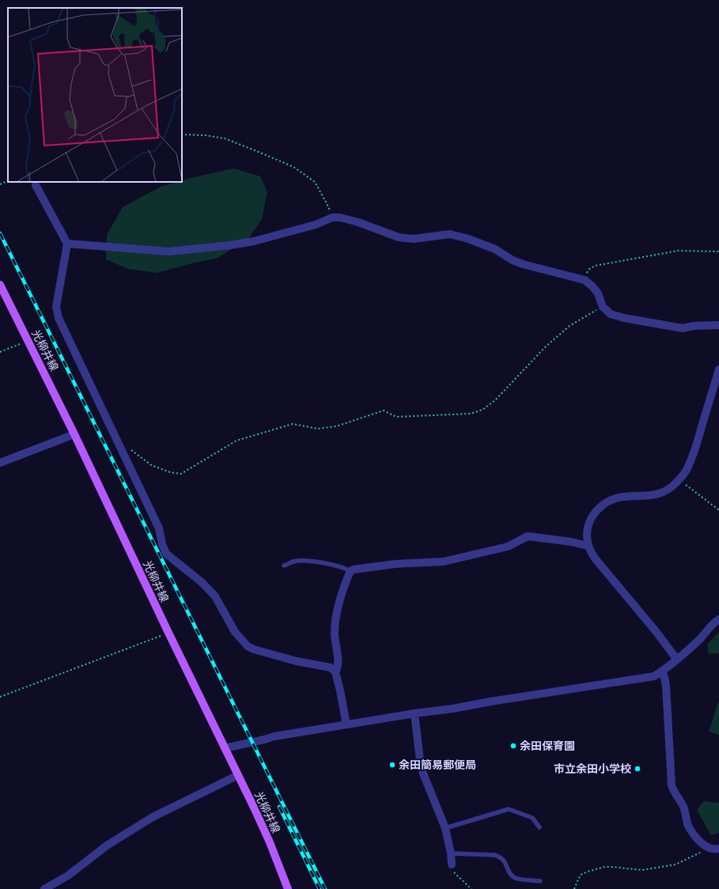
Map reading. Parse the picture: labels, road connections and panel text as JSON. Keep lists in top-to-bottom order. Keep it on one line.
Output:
{"streets":{"main road":["光柳井線"]},"places":["余田保育園","余田簡易郵便局","市立余田小学校"]}
